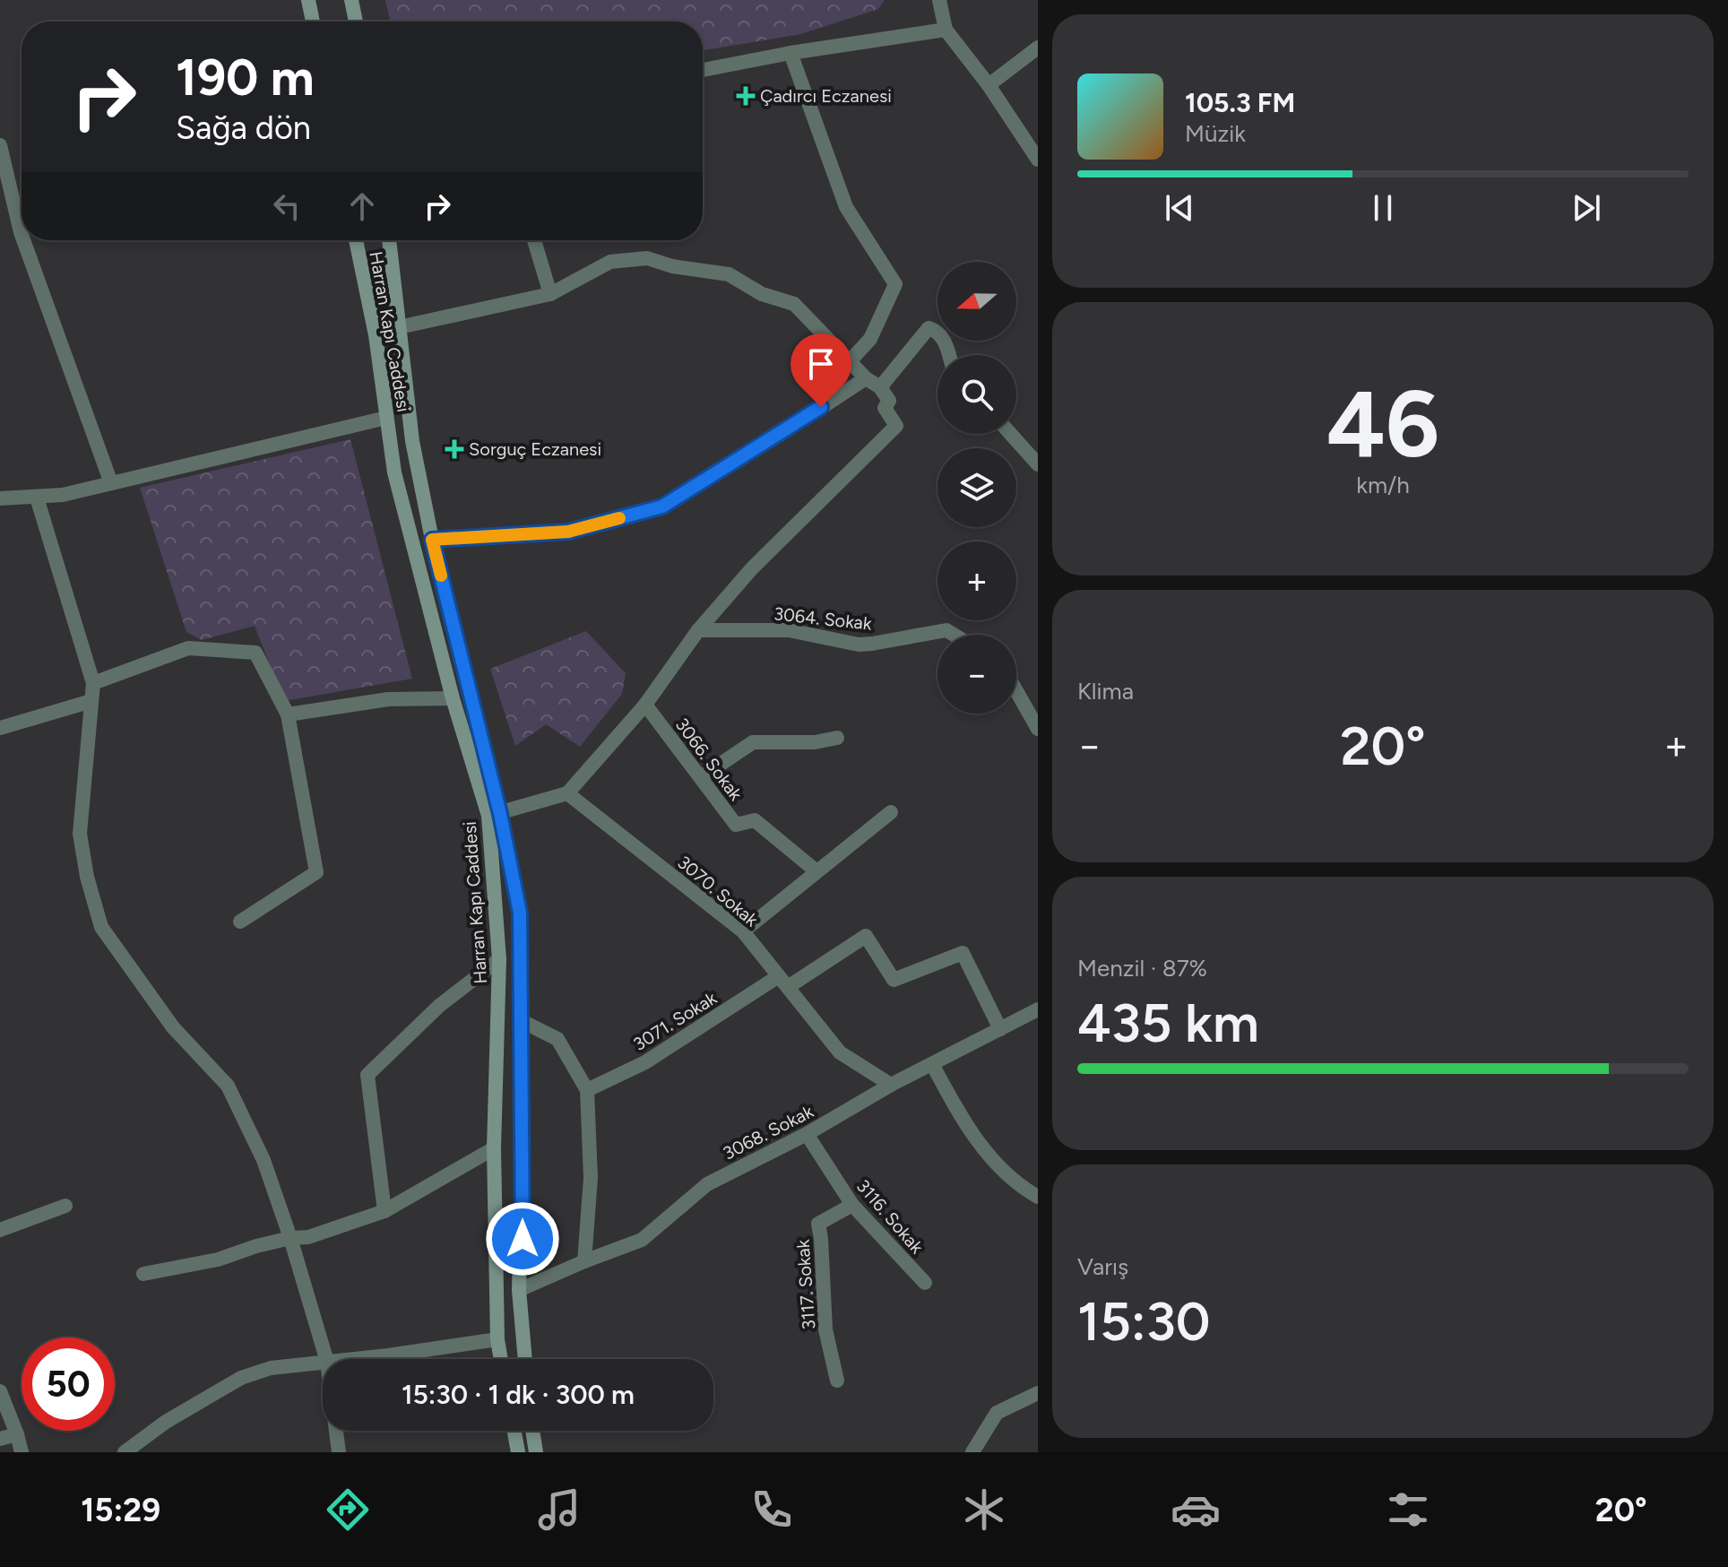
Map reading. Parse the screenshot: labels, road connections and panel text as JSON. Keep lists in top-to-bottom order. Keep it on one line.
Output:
{"streets":{"main road":["Harran Kapı Caddesi"],"street":["3064. Sokak","3066. Sokak","3070. Sokak","3071. Sokak","3068. Sokak","3116. Sokak","3117. Sokak"]},"crossings":[["Harran Kapı Caddesi","3068. Sokak"],["3070. Sokak","3071. Sokak"],["3070. Sokak","3068. Sokak"],["3071. Sokak","3068. Sokak"],["3068. Sokak","3116. Sokak"],["3116. Sokak","3117. Sokak"]],"places":{"health":["Çadırcı Eczanesi","Sorguç Eczanesi"]},"north":"left","page":{"turn":["190 m","Sağa dön"],"song":["105.3 FM","Müzik"],"map_buttons":["+","−"],"tile":[["46","km/h"],"Klima",["Menzil · 87%","435 km"],["Varış","15:30"]],"heat":["−","20°","+"],"limit":"50","trip":"15:30 · 1 dk · 300 m","tabs":["15:29","20°"]}}
